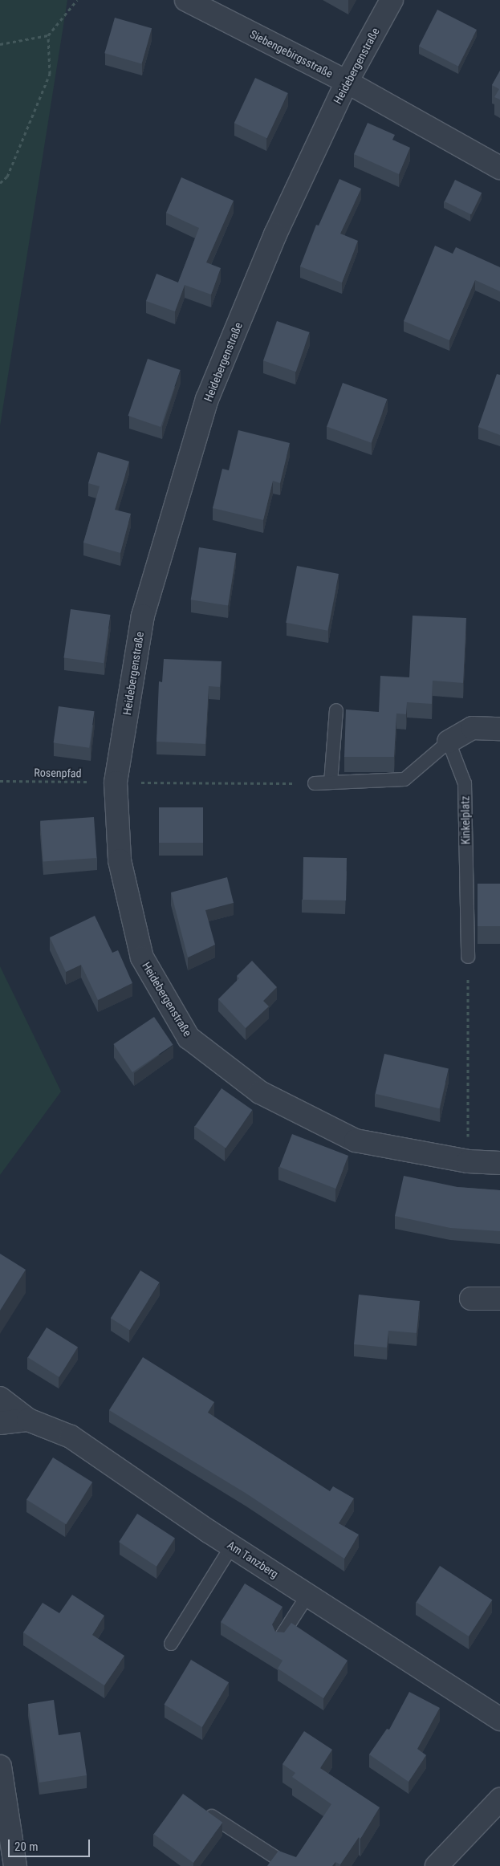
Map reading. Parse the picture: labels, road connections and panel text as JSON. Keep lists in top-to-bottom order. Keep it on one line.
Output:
{"streets":{"street":["Siebengebirgsstraße","Heidebergenstraße","Am Tanzberg"],"lane":["Kinkelplatz"],"path":["Rosenpfad"]},"crossings":[["Siebengebirgsstraße","Heidebergenstraße"],["Heidebergenstraße","Rosenpfad"]],"scale_bar":"20 m"}
